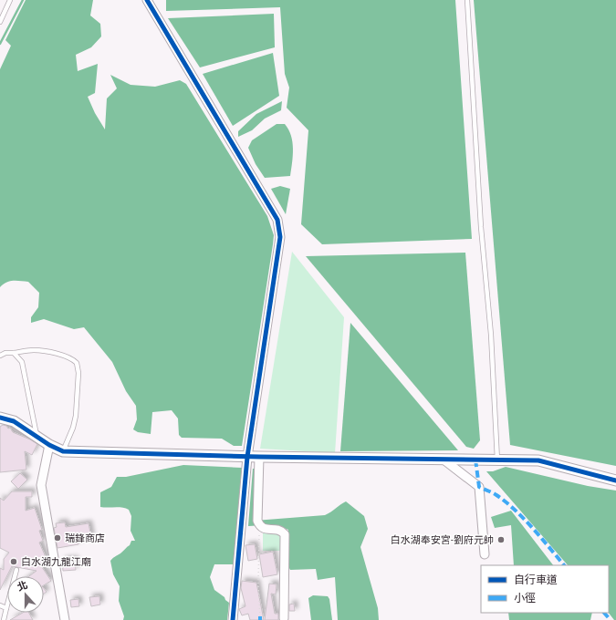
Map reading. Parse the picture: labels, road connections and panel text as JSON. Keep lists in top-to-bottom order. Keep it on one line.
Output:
{"places":["瑞鋒商店","白水湖奉安宮-劉府元帥","白水湖九龍江廟"],"legend":["自行車道","小徑"],"north":"top"}
